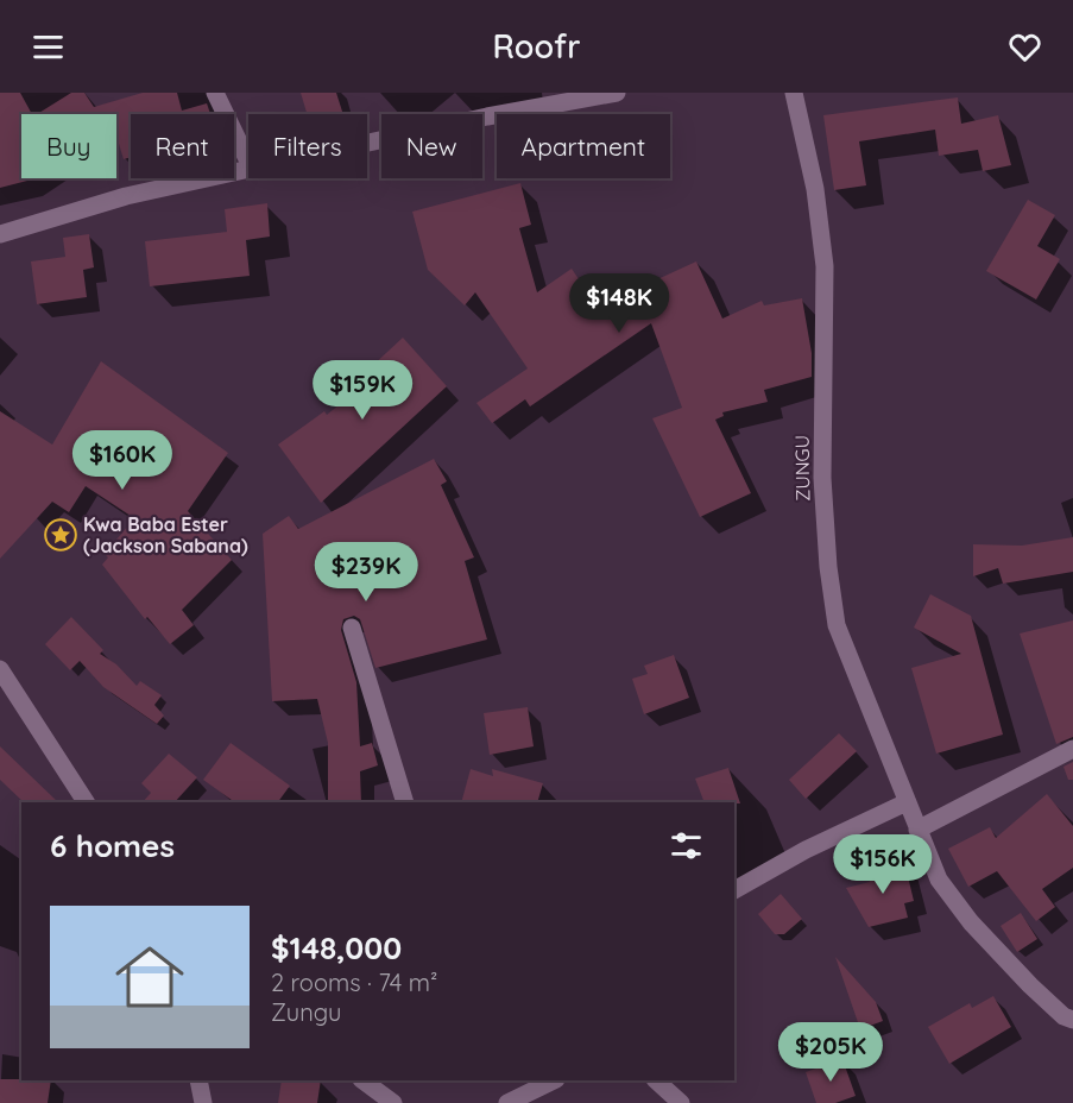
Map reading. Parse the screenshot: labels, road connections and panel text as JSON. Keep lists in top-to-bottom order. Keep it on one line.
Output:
{"streets":{"street":["ZUNGU"]},"places":{"place":["Kwa Baba Ester (Jackson Sabana)"]},"page":{"header":"Roofr","chip":["Buy","Rent","Filters","New","Apartment"],"price":["$148K","$159K","$160K","$239K","$156K","$205K"],"heading":"6 homes","list":[{"name":"$148,000","note":"2 rooms · 74 m² · Zungu"}]}}
